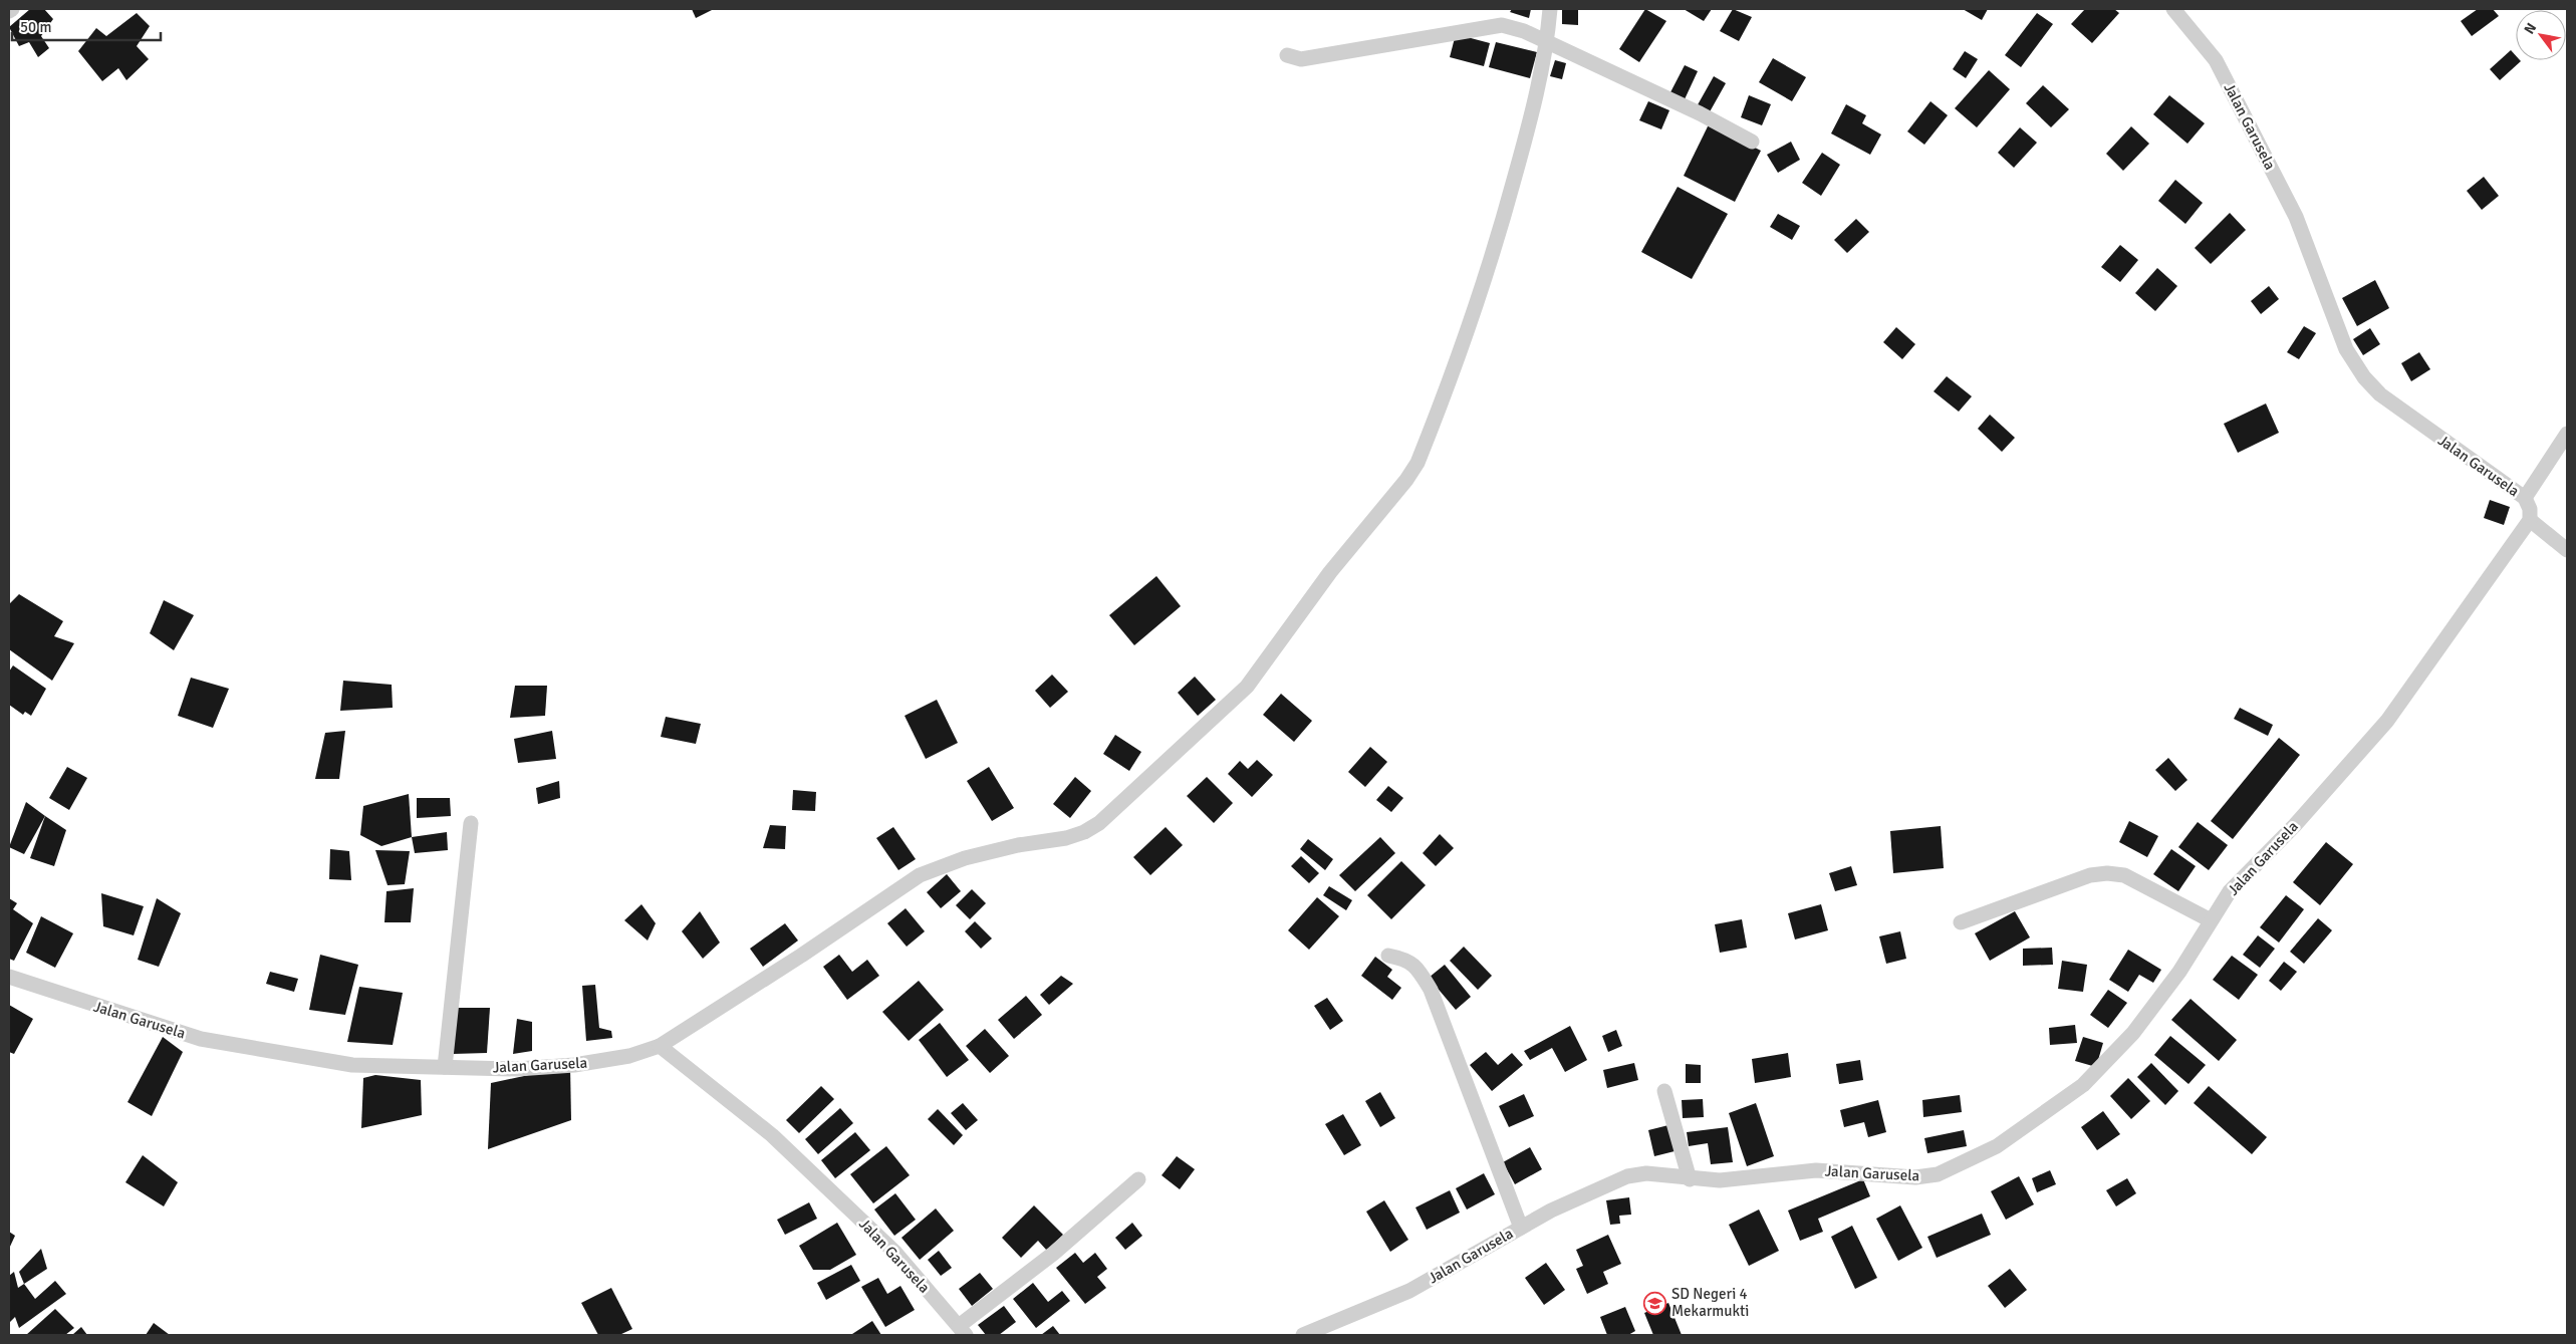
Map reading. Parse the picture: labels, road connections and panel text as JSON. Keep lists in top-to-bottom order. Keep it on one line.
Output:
{"streets":{"street":["Jalan Garusela"]},"places":{"school or university":["SD Negeri 4 Mekarmukti"]},"scale_bar":"50 m","north":"top left"}
